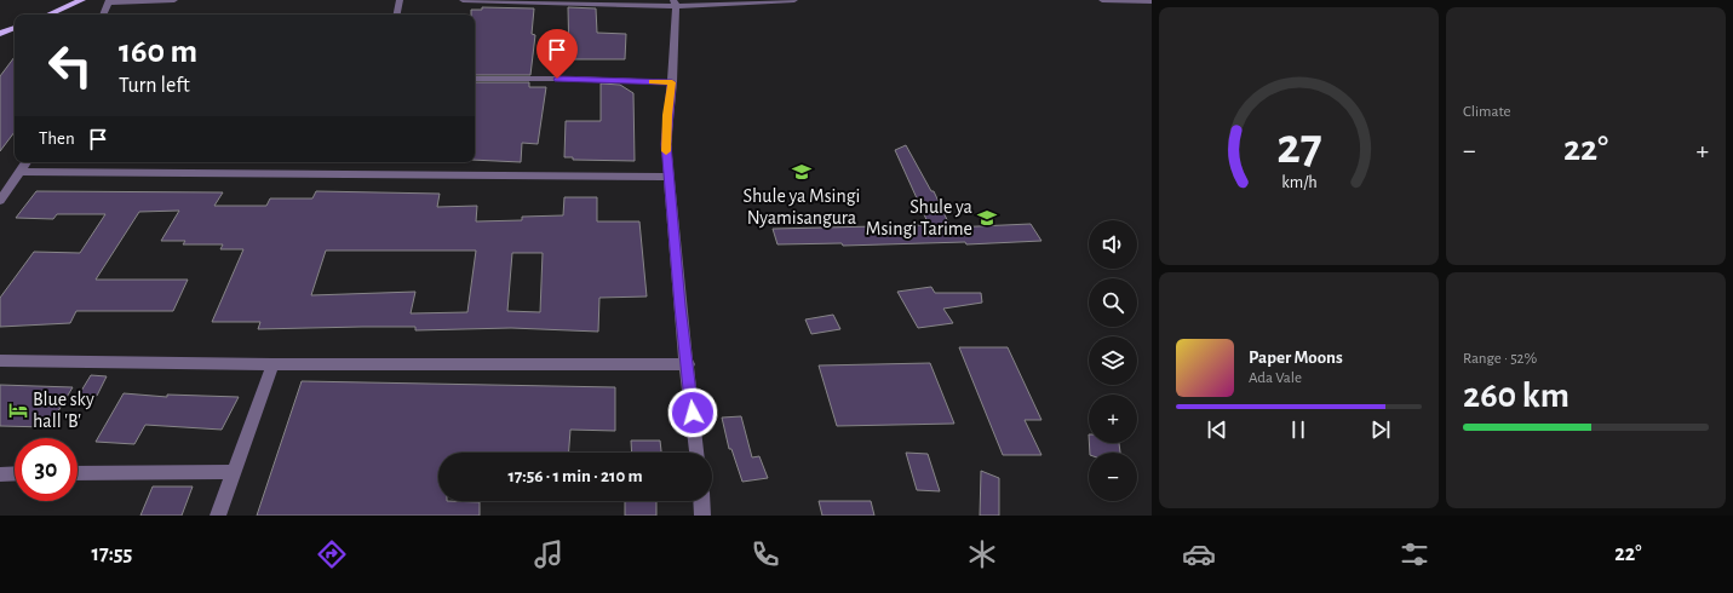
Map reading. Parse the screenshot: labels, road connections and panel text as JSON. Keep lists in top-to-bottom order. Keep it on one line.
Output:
{"places":{"school or university":["Shule ya Msingi Nyamisangura","Shule ya Msingi Tarime"],"hotel":["Blue sky hall 'B'"]},"page":{"tile":["Climate",["Range · 52%","260 km"]],"turn":["160 m","Turn left"],"then":"Then","heat":["−","22°","+"],"map_buttons":["+","−"],"song":["Paper Moons","Ada Vale"],"limit":"30","trip":"17:56 · 1 min · 210 m","tabs":["17:55","22°"],"gauge":["27","km/h"]}}
